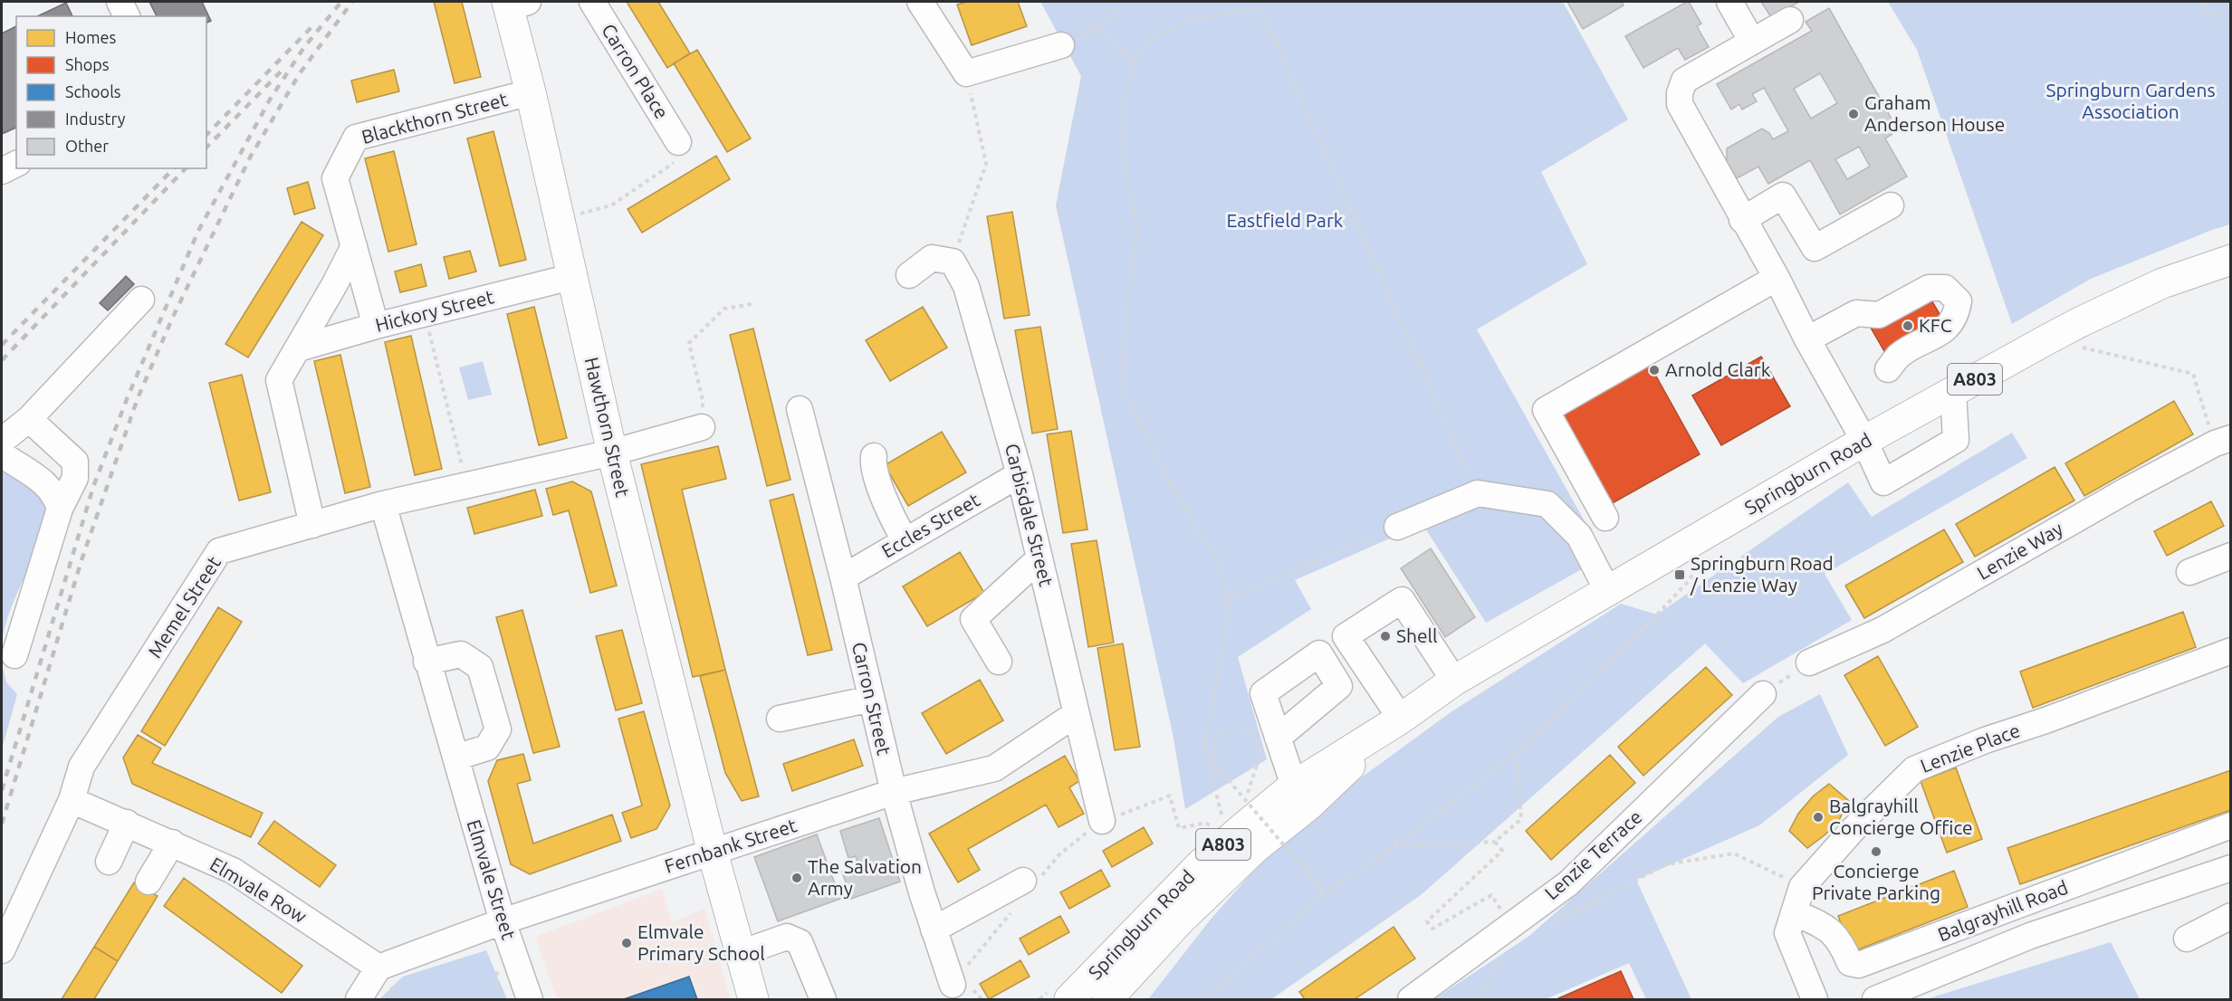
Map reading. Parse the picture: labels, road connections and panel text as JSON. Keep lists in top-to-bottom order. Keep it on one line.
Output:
{"streets":{"main road":["A803","Hawthorn Street","Springburn Road"],"street":["Carron Place","Blackthorn Street","Hickory Street","Carbisdale Street","Eccles Street","Lenzie Way","Memel Street","Carron Street","Lenzie Place","Fernbank Street","Lenzie Terrace","Elmvale Street","Elmvale Row","Balgrayhill Road"]},"crossings":[["Blackthorn Street","Hickory Street"],["Blackthorn Street","Hawthorn Street"],["Hickory Street","Hawthorn Street"],["Hawthorn Street","Memel Street"],["Hawthorn Street","Fernbank Street"],["Carbisdale Street","Eccles Street"],["Carbisdale Street","Fernbank Street"],["Eccles Street","Carron Street"],["Memel Street","Elmvale Street"],["Memel Street","Elmvale Row"],["Carron Street","Fernbank Street"],["Lenzie Place","Balgrayhill Road"],["Fernbank Street","Elmvale Street"],["Fernbank Street","Elmvale Row"]],"parks":["Springburn Gardens Association","Eastfield Park"],"places":{"other":["Graham Anderson House","KFC","Arnold Clark","Shell","Balgrayhill Concierge Office","Concierge Private Parking","The Salvation Army","Elmvale Primary School"],"transit":["Springburn Road / Lenzie Way"]},"legend":["Homes","Shops","Schools","Industry","Other"]}
